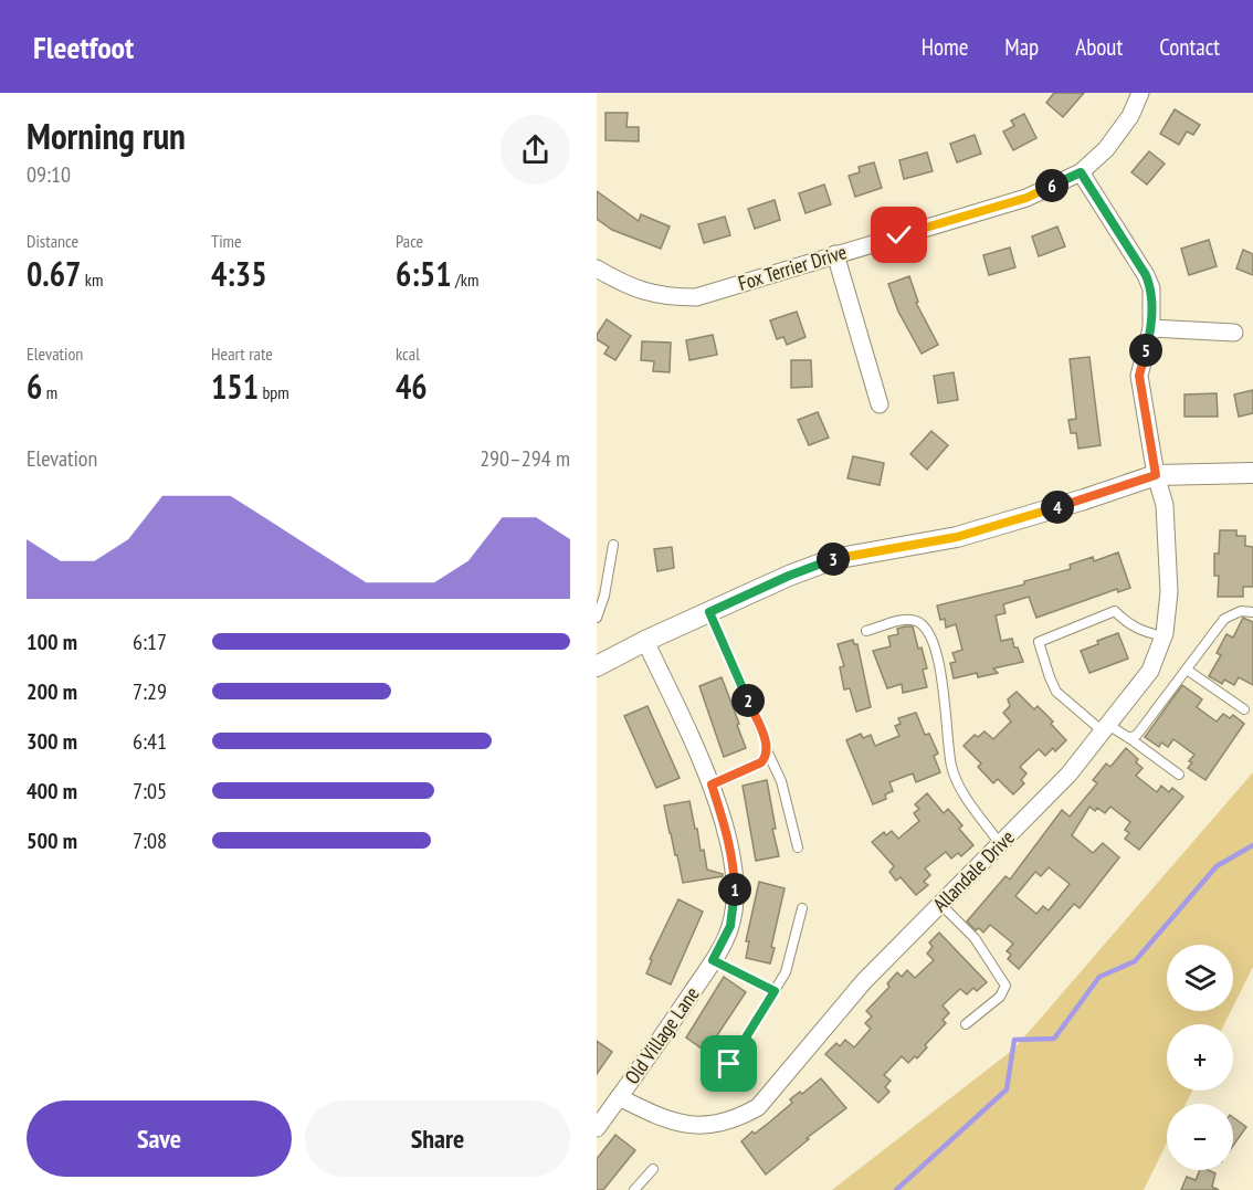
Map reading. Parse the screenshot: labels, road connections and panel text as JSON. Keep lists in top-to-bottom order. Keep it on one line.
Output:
{"streets":{"street":["Fox Terrier Drive","Allandale Drive","Old Village Lane"]},"crossings":[["Fox Terrier Drive","Allandale Drive"],["Allandale Drive","Old Village Lane"]],"page":{"header":"Fleetfoot","nav":["Home","Map","About","Contact"],"heading":["Morning run","09:10"],"pins":["6","5","4","3","2","1"],"stats":[["Distance","0.67 km"],["Time","4:35"],["Pace","6:51 /km"],["Elevation","6 m"],["Heart rate","151 bpm"],["kcal","46"]],"chart":["Elevation","290–294 m"],"list":[{"name":"100 m","note":"6:17"},{"name":"200 m","note":"7:29"},{"name":"300 m","note":"6:41"},{"name":"400 m","note":"7:05"},{"name":"500 m","note":"7:08"}],"map_buttons":["+","−"],"buttons":["Save","Share"]}}
